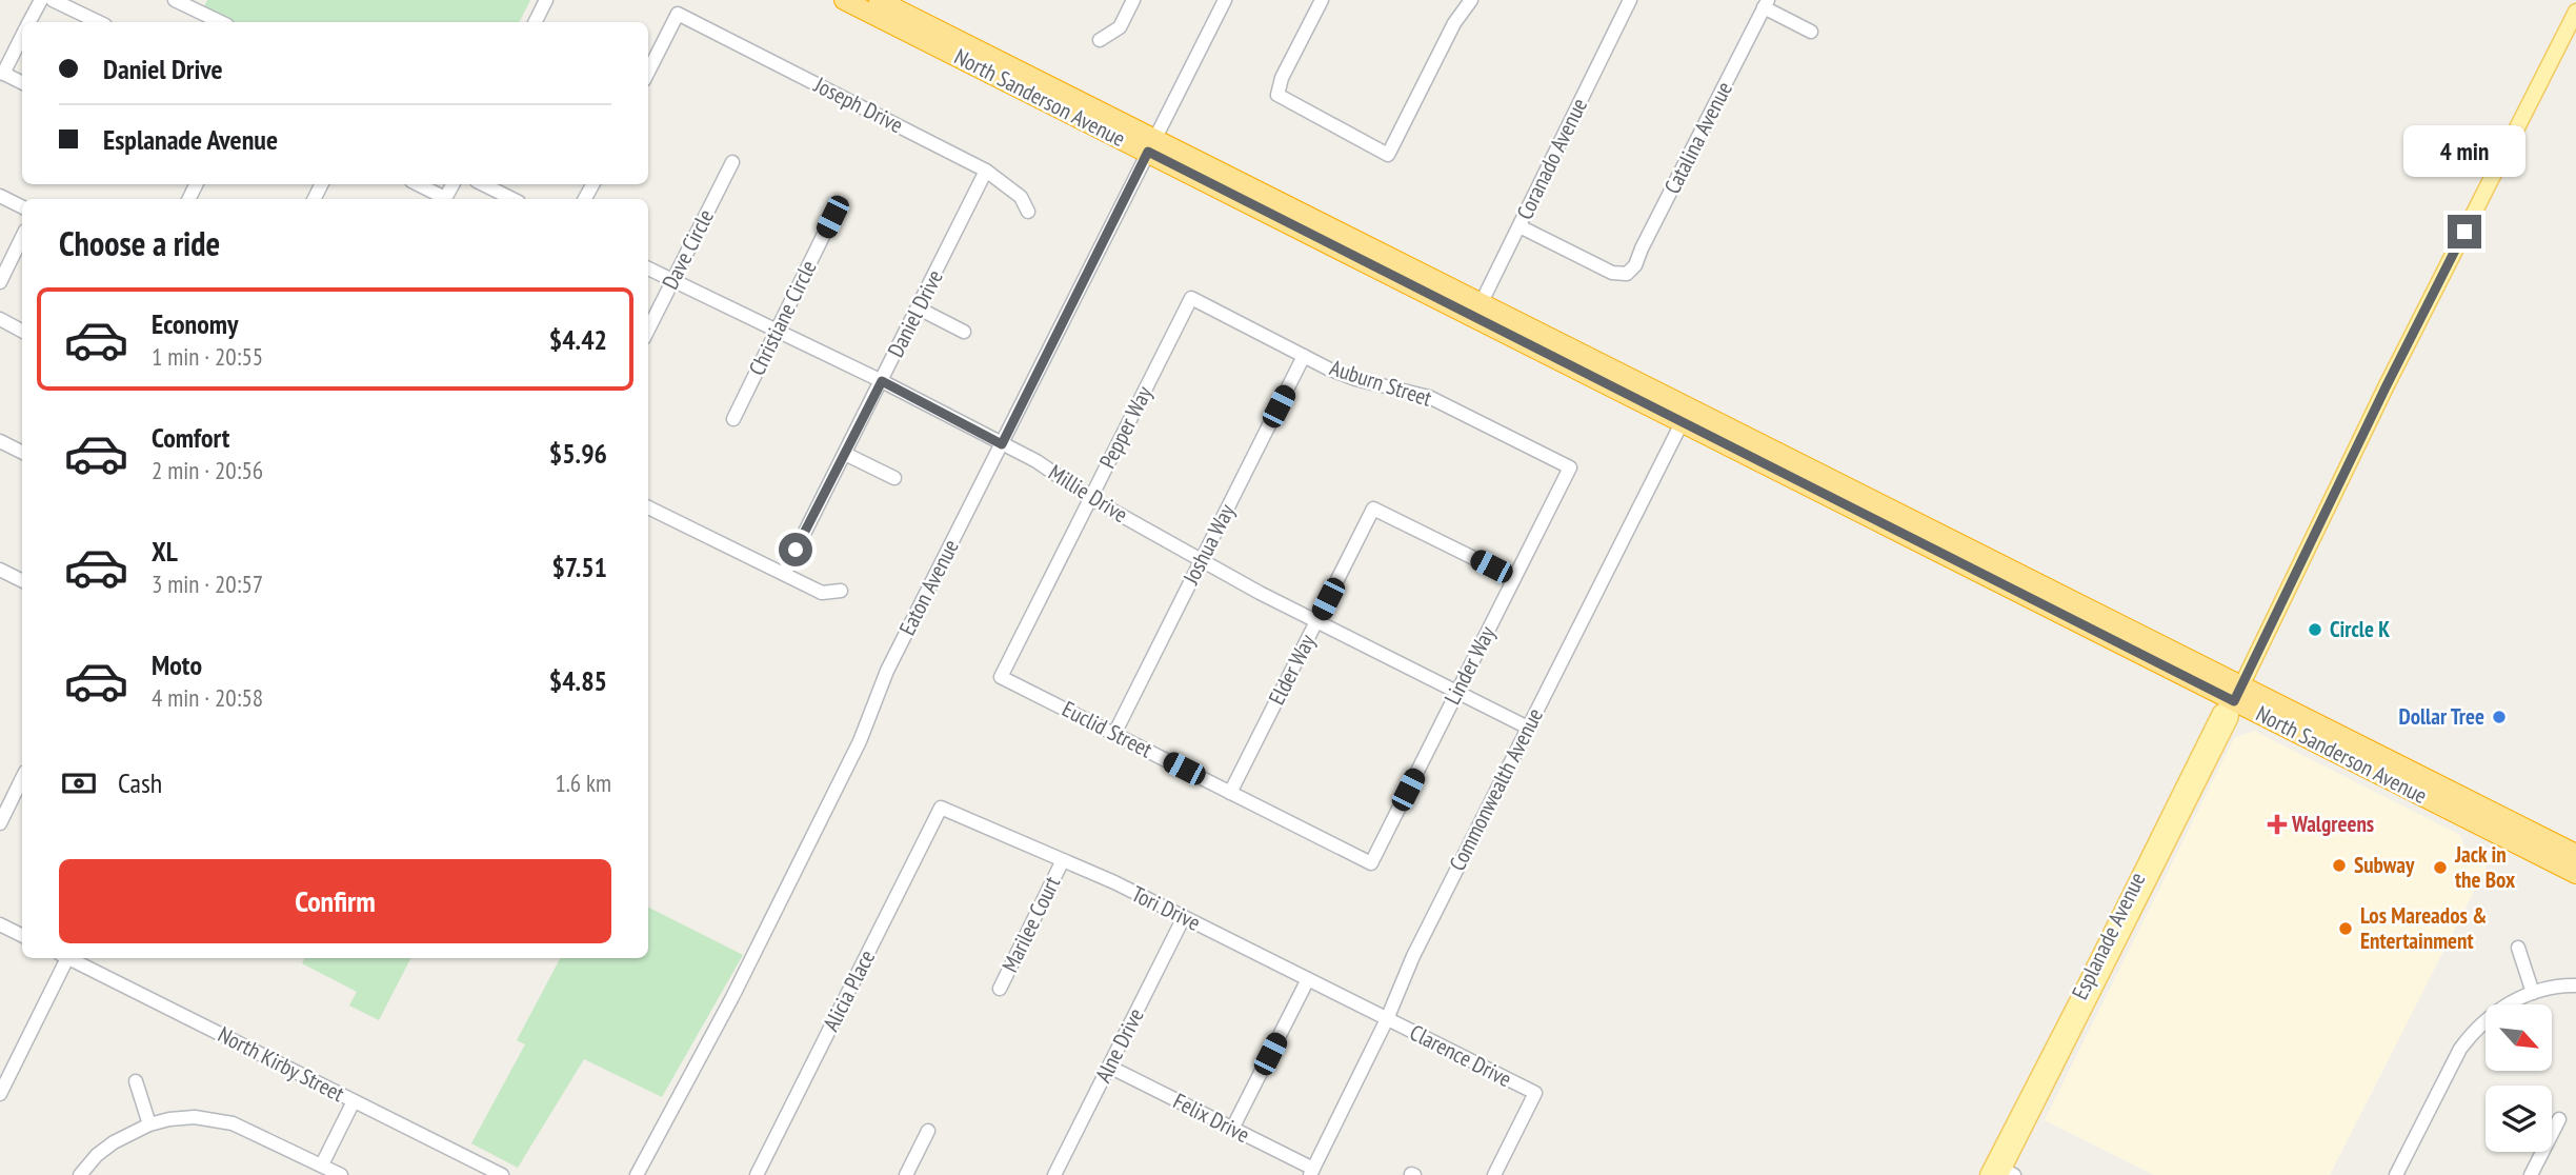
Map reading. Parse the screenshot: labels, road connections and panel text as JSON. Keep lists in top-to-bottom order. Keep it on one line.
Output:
{"streets":{"highway":["North Sanderson Avenue"],"main road":["Esplanade Avenue"],"street":["Joseph Drive","Catalina Avenue","Coranado Avenue","Dave Circle","Daniel Drive","Christiane Circle","Auburn Street","Pepper Way","Millie Drive","Joshua Way","Eaton Avenue","Linder Way","Elder Way","Euclid Street","Commonwealth Avenue","Tori Drive","Marilee Court","Alicia Place","Alne Drive","Clarence Drive","North Kirby Street","Felix Drive"]},"crossings":[["North Sanderson Avenue","Coranado Avenue"],["North Sanderson Avenue","Eaton Avenue"],["North Sanderson Avenue","Commonwealth Avenue"],["North Sanderson Avenue","Esplanade Avenue"],["Joseph Drive","Daniel Drive"],["Catalina Avenue","Coranado Avenue"],["Dave Circle","Millie Drive"],["Daniel Drive","Millie Drive"],["Christiane Circle","Millie Drive"],["Auburn Street","Pepper Way"],["Auburn Street","Joshua Way"],["Auburn Street","Linder Way"],["Pepper Way","Millie Drive"],["Pepper Way","Euclid Street"],["Millie Drive","Joshua Way"],["Millie Drive","Eaton Avenue"],["Millie Drive","Linder Way"],["Millie Drive","Elder Way"],["Millie Drive","Commonwealth Avenue"],["Joshua Way","Euclid Street"],["Linder Way","Elder Way"],["Linder Way","Euclid Street"],["Elder Way","Euclid Street"],["Commonwealth Avenue","Tori Drive"],["Commonwealth Avenue","Clarence Drive"],["Commonwealth Avenue","Felix Drive"],["Tori Drive","Marilee Court"],["Tori Drive","Alicia Place"],["Tori Drive","Alne Drive"],["Tori Drive","Clarence Drive"],["Alne Drive","Felix Drive"]],"places":{"other":["Circle K","Dollar Tree","Subway","Jack in the Box","Los Mareados & Entertainment"],"health":["Walgreens"]},"north":"bottom right","page":{"banner":["Daniel Drive","Esplanade Avenue"],"bubble":"4 min","heading":"Choose a ride","list":[{"name":"Economy","note":"1 min · 20:55","value":"$4.42"},{"name":"Comfort","note":"2 min · 20:56","value":"$5.96"},{"name":"XL","note":"3 min · 20:57","value":"$7.51"},{"name":"Moto","note":"4 min · 20:58","value":"$4.85"}],"pay":["Cash","1.6 km"],"buttons":"Confirm"}}
